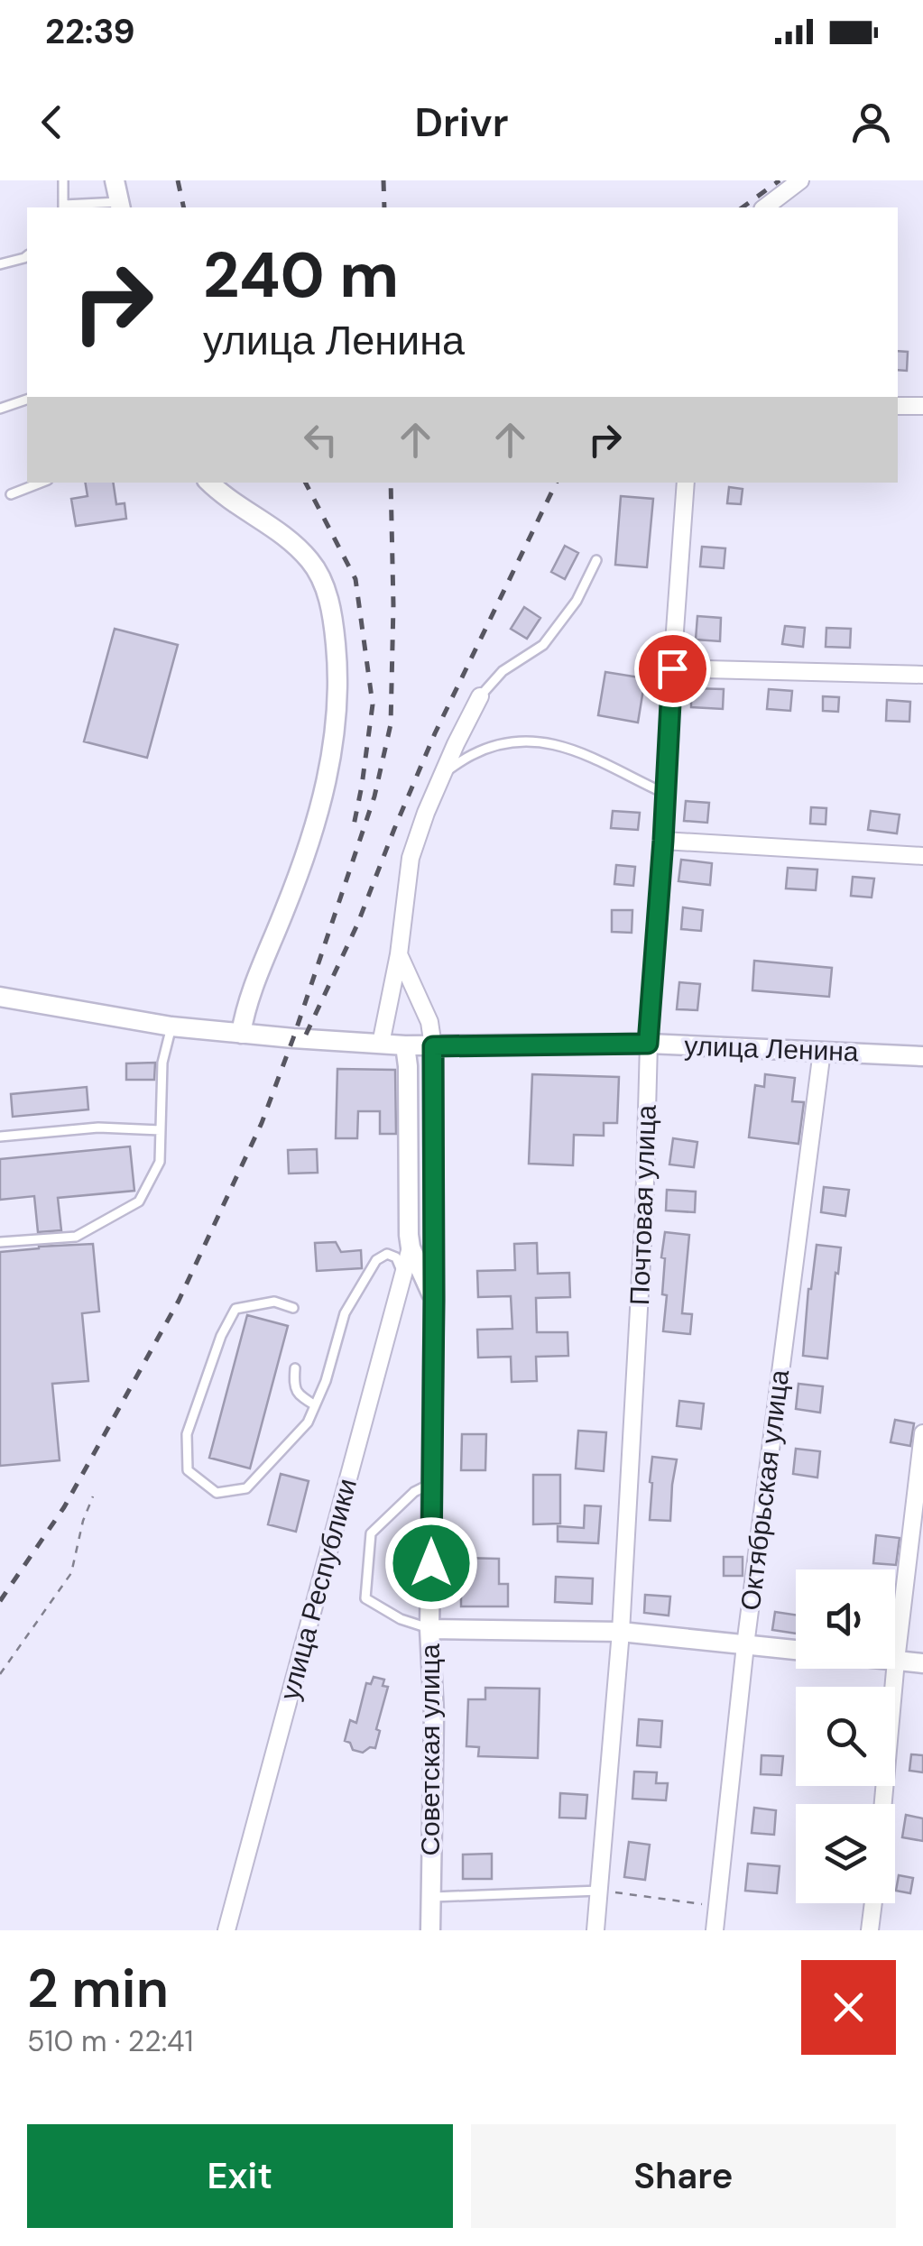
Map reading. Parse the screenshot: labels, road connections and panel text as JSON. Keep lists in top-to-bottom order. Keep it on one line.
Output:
{"streets":{"street":["улица Ленина","Почтовая улица","Октябрьская улица","улица Республики","Советская улица"]},"crossings":[["улица Ленина","Почтовая улица"],["улица Ленина","Октябрьская улица"],["улица Ленина","Советская улица"],["Почтовая улица","Советская улица"],["улица Республики","Советская улица"]],"page":{"status":"22:39","header":"Drivr","turn":["240 m","улица Ленина"],"heading":["2 min","510 m · 22:41"],"buttons":["Exit","Share"]}}
